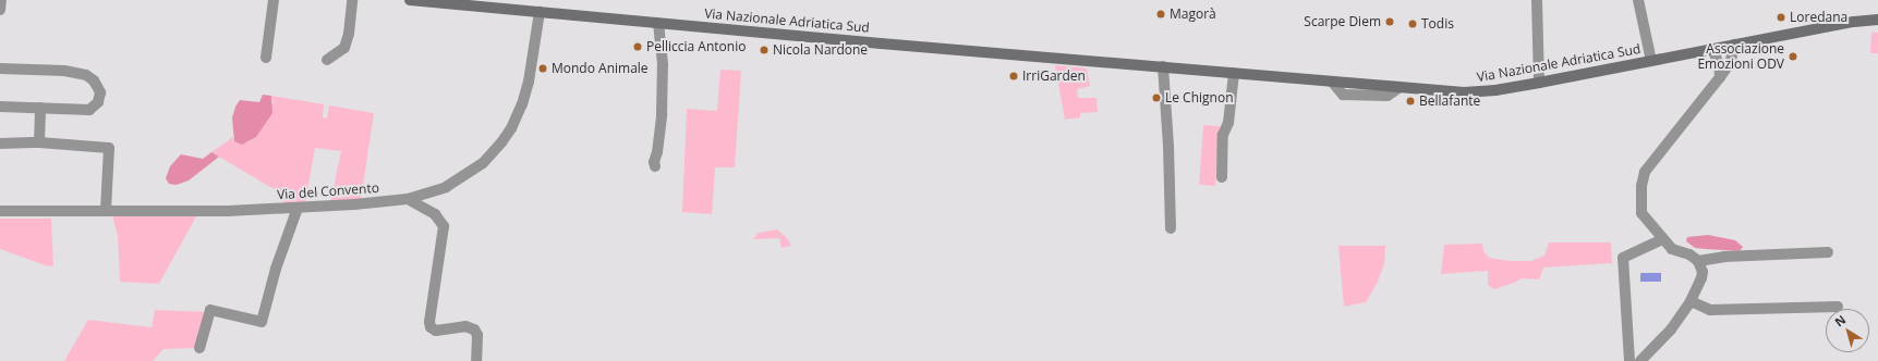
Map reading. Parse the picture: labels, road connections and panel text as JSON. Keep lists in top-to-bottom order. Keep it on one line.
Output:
{"streets":{"main road":["Via Nazionale Adriatica Sud"],"street":["Via del Convento"]},"crossings":[["Via Nazionale Adriatica Sud","Via del Convento"]],"places":["Magorà","Loredana","Scarpe Diem","Todis","Pelliccia Antonio","Nicola Nardone","Associazione Emozioni ODV","Mondo Animale","IrriGarden","Le Chignon","Bellafante"],"north":"top left"}
